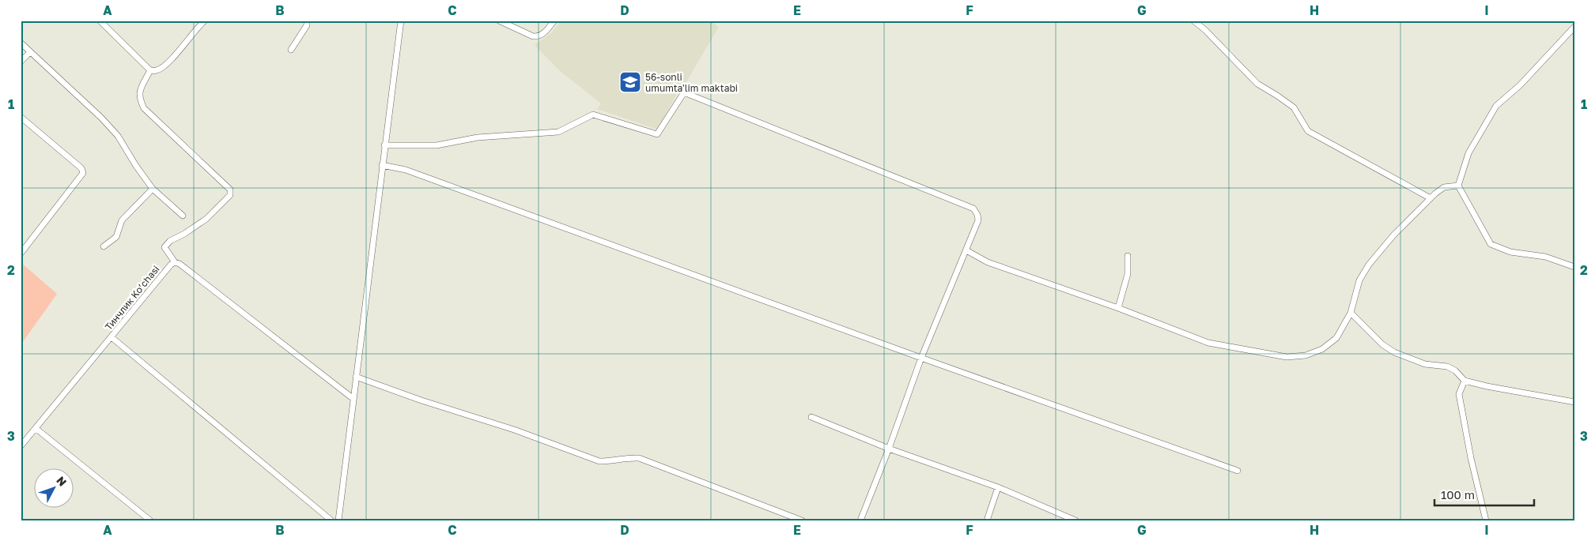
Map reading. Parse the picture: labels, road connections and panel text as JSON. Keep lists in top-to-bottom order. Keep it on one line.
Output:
{"streets":{"street":["Тинчлик Ko’chasi"]},"places":{"school or university":["56-sonli umumta'lim maktabi"]},"scale_bar":"100 m","north":"top right","grid":{"columns":["A","B","C","D","E","F","G","H","I"],"rows":["1","2","3"]}}
